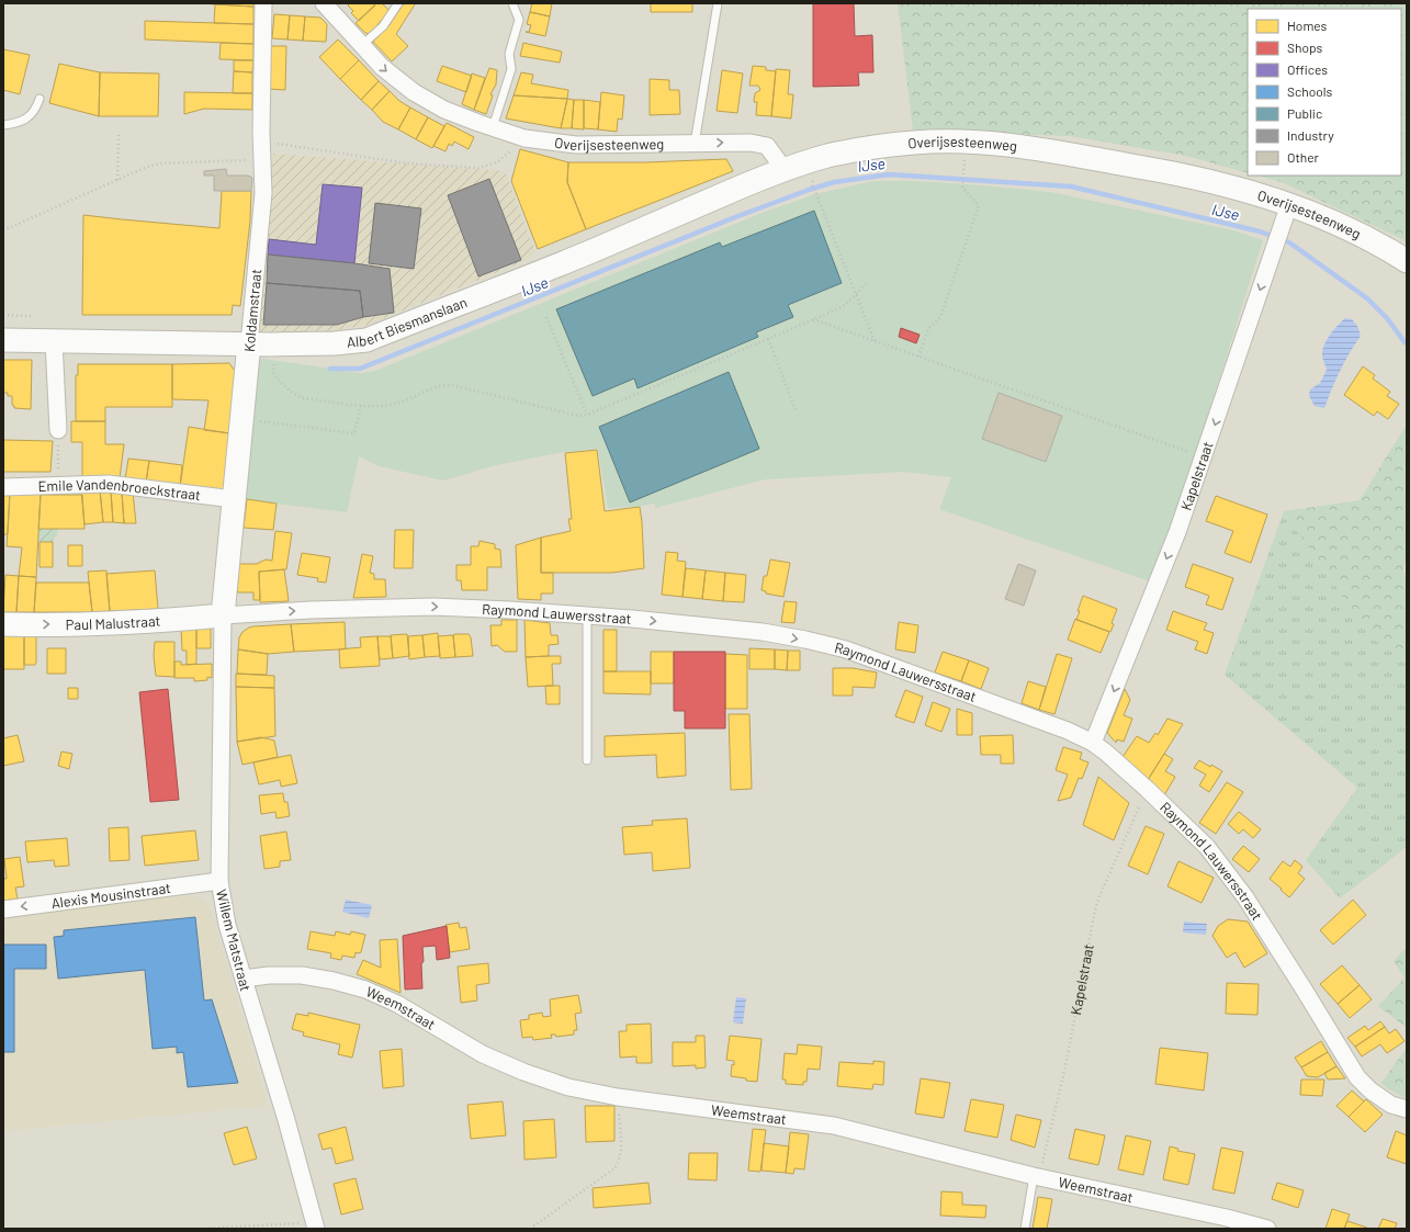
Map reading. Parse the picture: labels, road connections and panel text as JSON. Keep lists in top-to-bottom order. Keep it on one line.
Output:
{"streets":{"main road":["Overijsesteenweg","Koldamstraat","Albert Biesmanslaan","Paul Malustraat"],"street":["Kapelstraat","Emile Vandenbroeckstraat","Raymond Lauwersstraat","Alexis Mousinstraat","Willem Matstraat","Weemstraat"]},"crossings":[["Overijsesteenweg","Albert Biesmanslaan"],["Overijsesteenweg","Kapelstraat"],["Koldamstraat","Albert Biesmanslaan"],["Koldamstraat","Emile Vandenbroeckstraat"],["Koldamstraat","Raymond Lauwersstraat"],["Koldamstraat","Paul Malustraat"],["Koldamstraat","Willem Matstraat"],["Kapelstraat","Raymond Lauwersstraat"],["Kapelstraat","Weemstraat"],["Raymond Lauwersstraat","Paul Malustraat"],["Raymond Lauwersstraat","Willem Matstraat"],["Paul Malustraat","Willem Matstraat"],["Alexis Mousinstraat","Willem Matstraat"],["Willem Matstraat","Weemstraat"]],"one_way":["Kapelstraat","Raymond Lauwersstraat","Paul Malustraat","Alexis Mousinstraat"],"water":["IJse"],"legend":["Homes","Shops","Offices","Schools","Public","Industry","Other"]}
